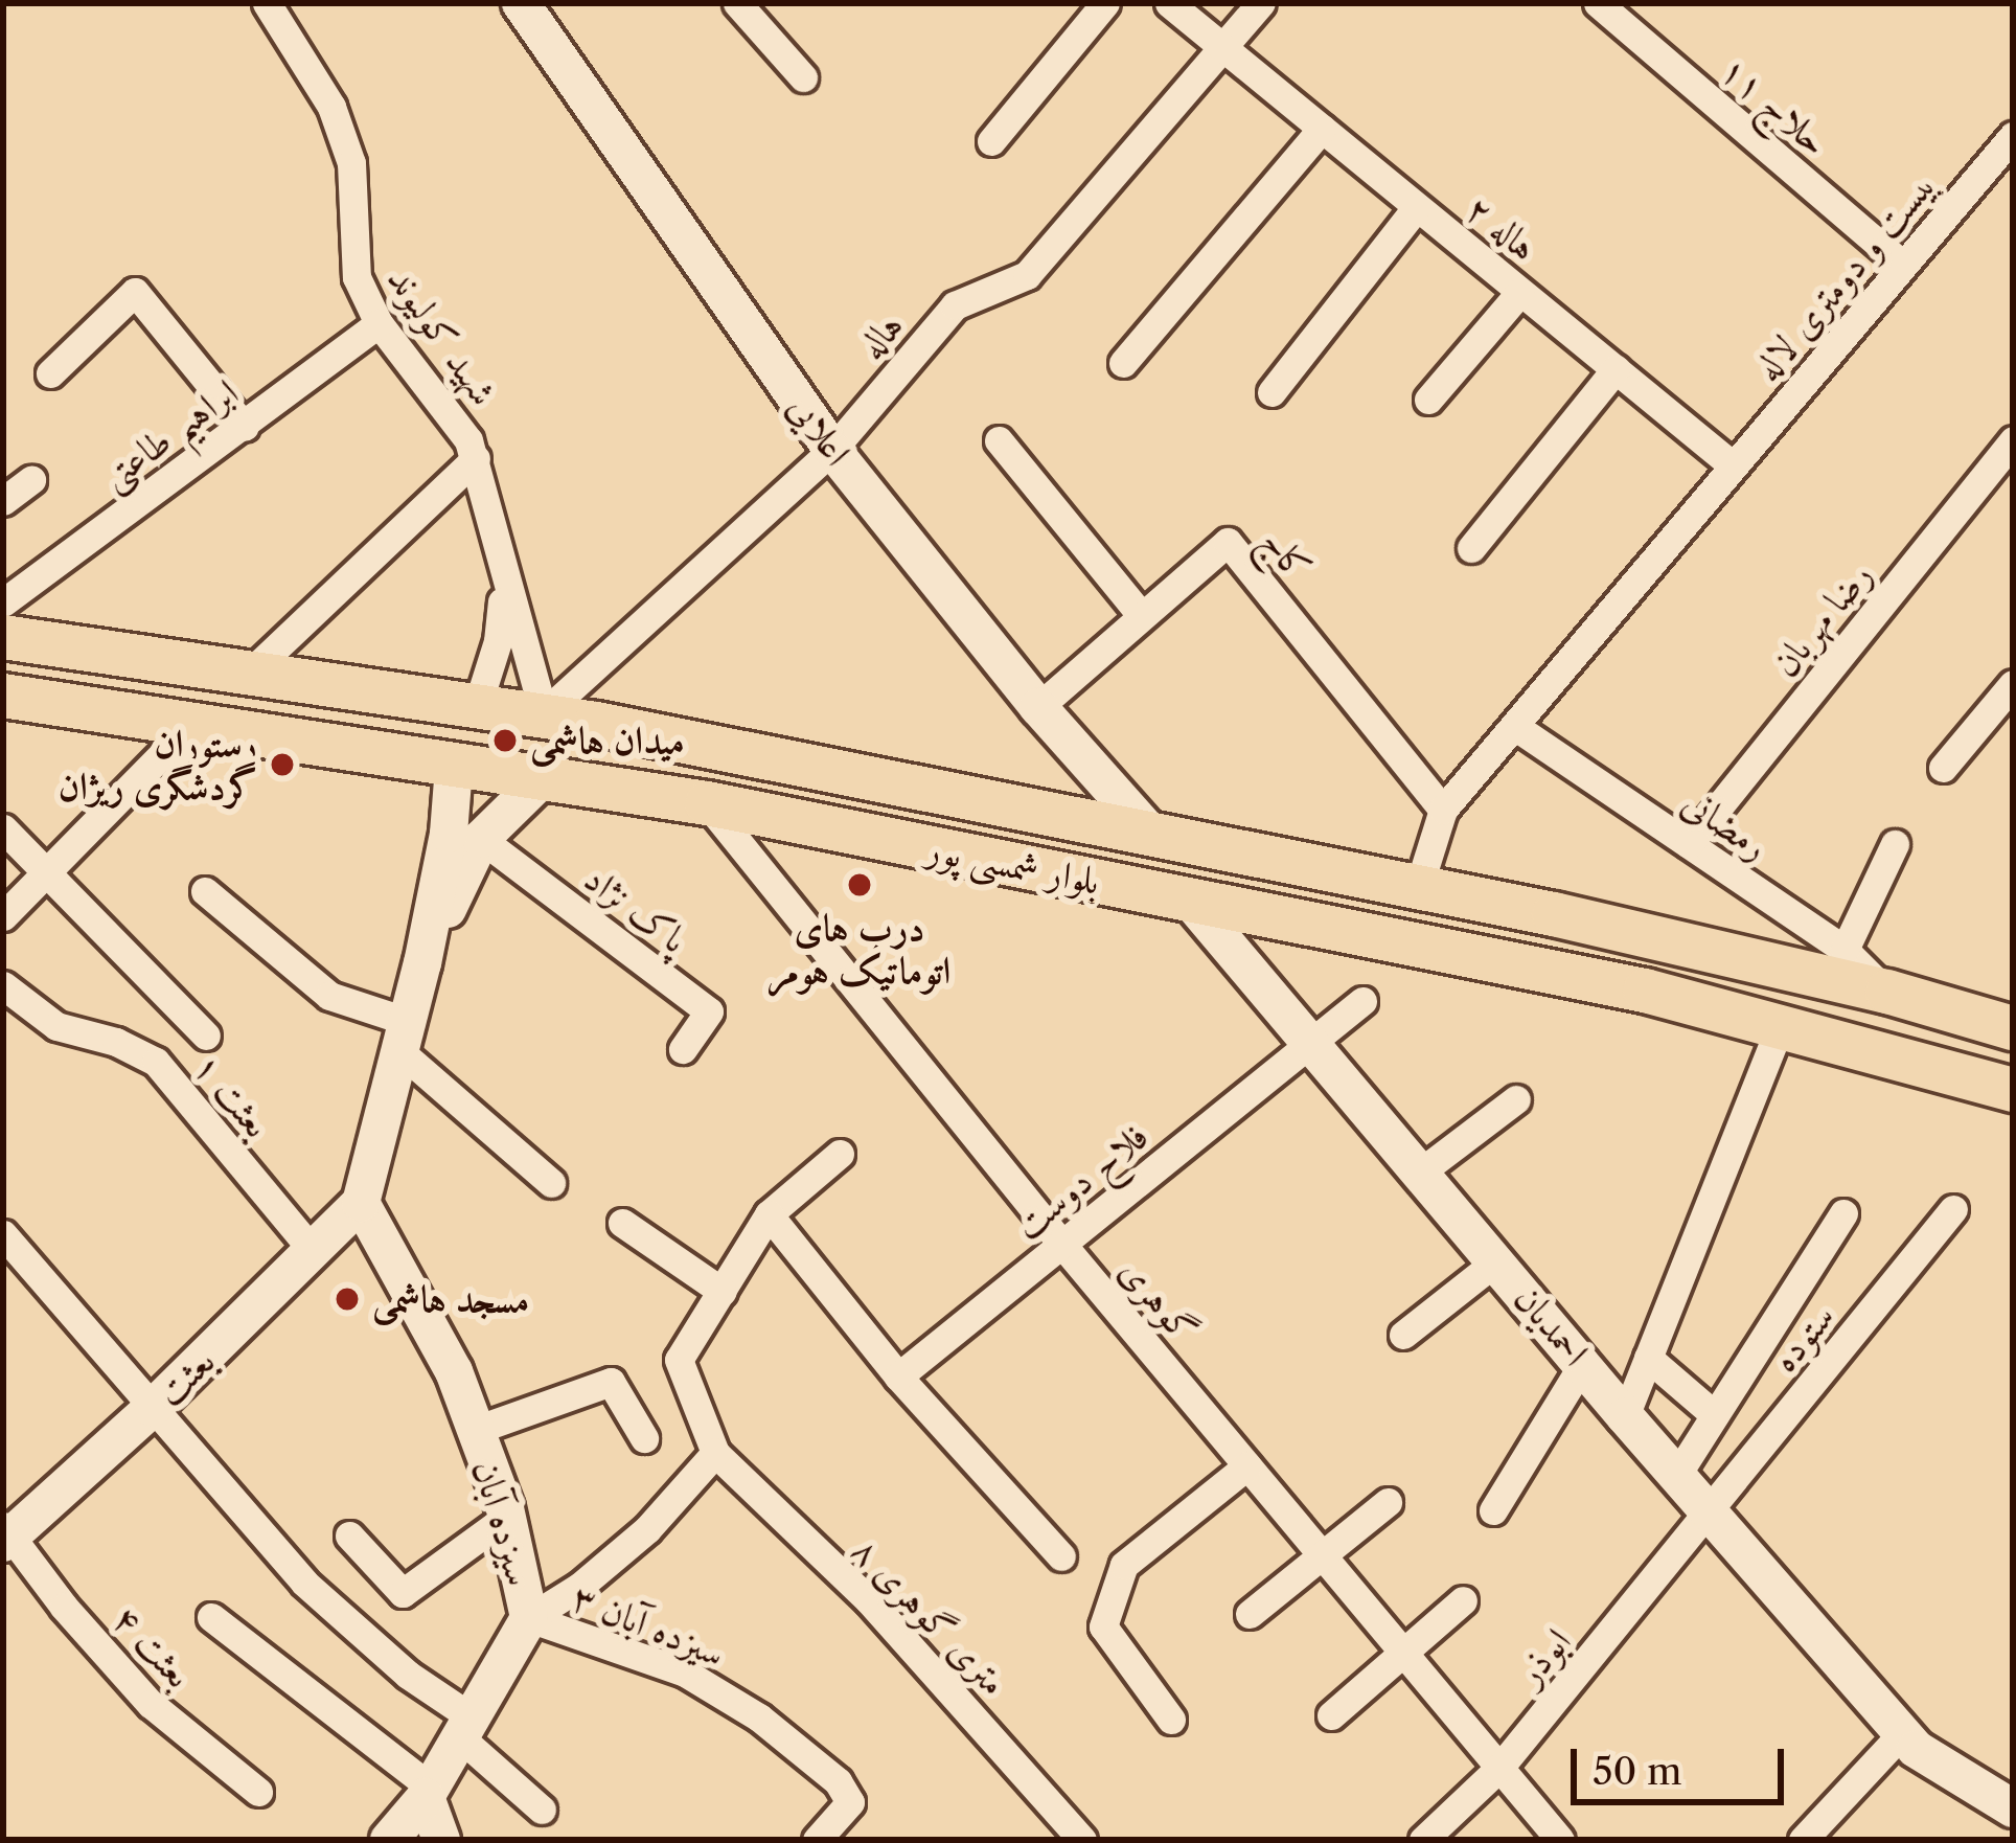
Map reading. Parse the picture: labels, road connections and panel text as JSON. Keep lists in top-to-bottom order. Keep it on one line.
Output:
{"streets":{"main road":["بلوار شمسی پور"],"street":["حلاج ۱۱","هاله ۲","بیست و دومتری لاله","شهید کولیوند","هاله","اعلایی","ابراهیم طاعتی","کاج","رضا مهربان","رمضانی","پاک نژاد","بعثت ۱","فلاح دوست","گوهری","احمدیان","ستوده","بعثت","سیزده آبان","۸ متری گوهری","سیزده آبان ۳","بعثت ۴","ابوذر"]},"crossings":[["حلاج ۱۱","بیست و دومتری لاله"],["هاله ۲","بیست و دومتری لاله"],["هاله ۲","هاله"],["شهید کولیوند","هاله"],["شهید کولیوند","ابراهیم طاعتی"],["شهید کولیوند","بلوار شمسی پور"],["هاله","اعلایی"],["هاله","بلوار شمسی پور"],["اعلایی","کاج"],["اعلایی","بلوار شمسی پور"],["رضا مهربان","رمضانی"],["رمضانی","بلوار شمسی پور"],["بلوار شمسی پور","گوهری"],["بلوار شمسی پور","احمدیان"],["بعثت ۱","بعثت"],["فلاح دوست","گوهری"],["فلاح دوست","احمدیان"],["گوهری","ابوذر"],["احمدیان","ستوده"],["احمدیان","ابوذر"],["ستوده","ابوذر"],["بعثت","سیزده آبان"],["بعثت","بعثت ۴"],["سیزده آبان","سیزده آبان ۳"]],"places":["میدان هاشمی","رستوران گردشگری ریژان","درب های اتوماتیک هومر","مسجد هاشمی"],"scale_bar":"50 m"}
